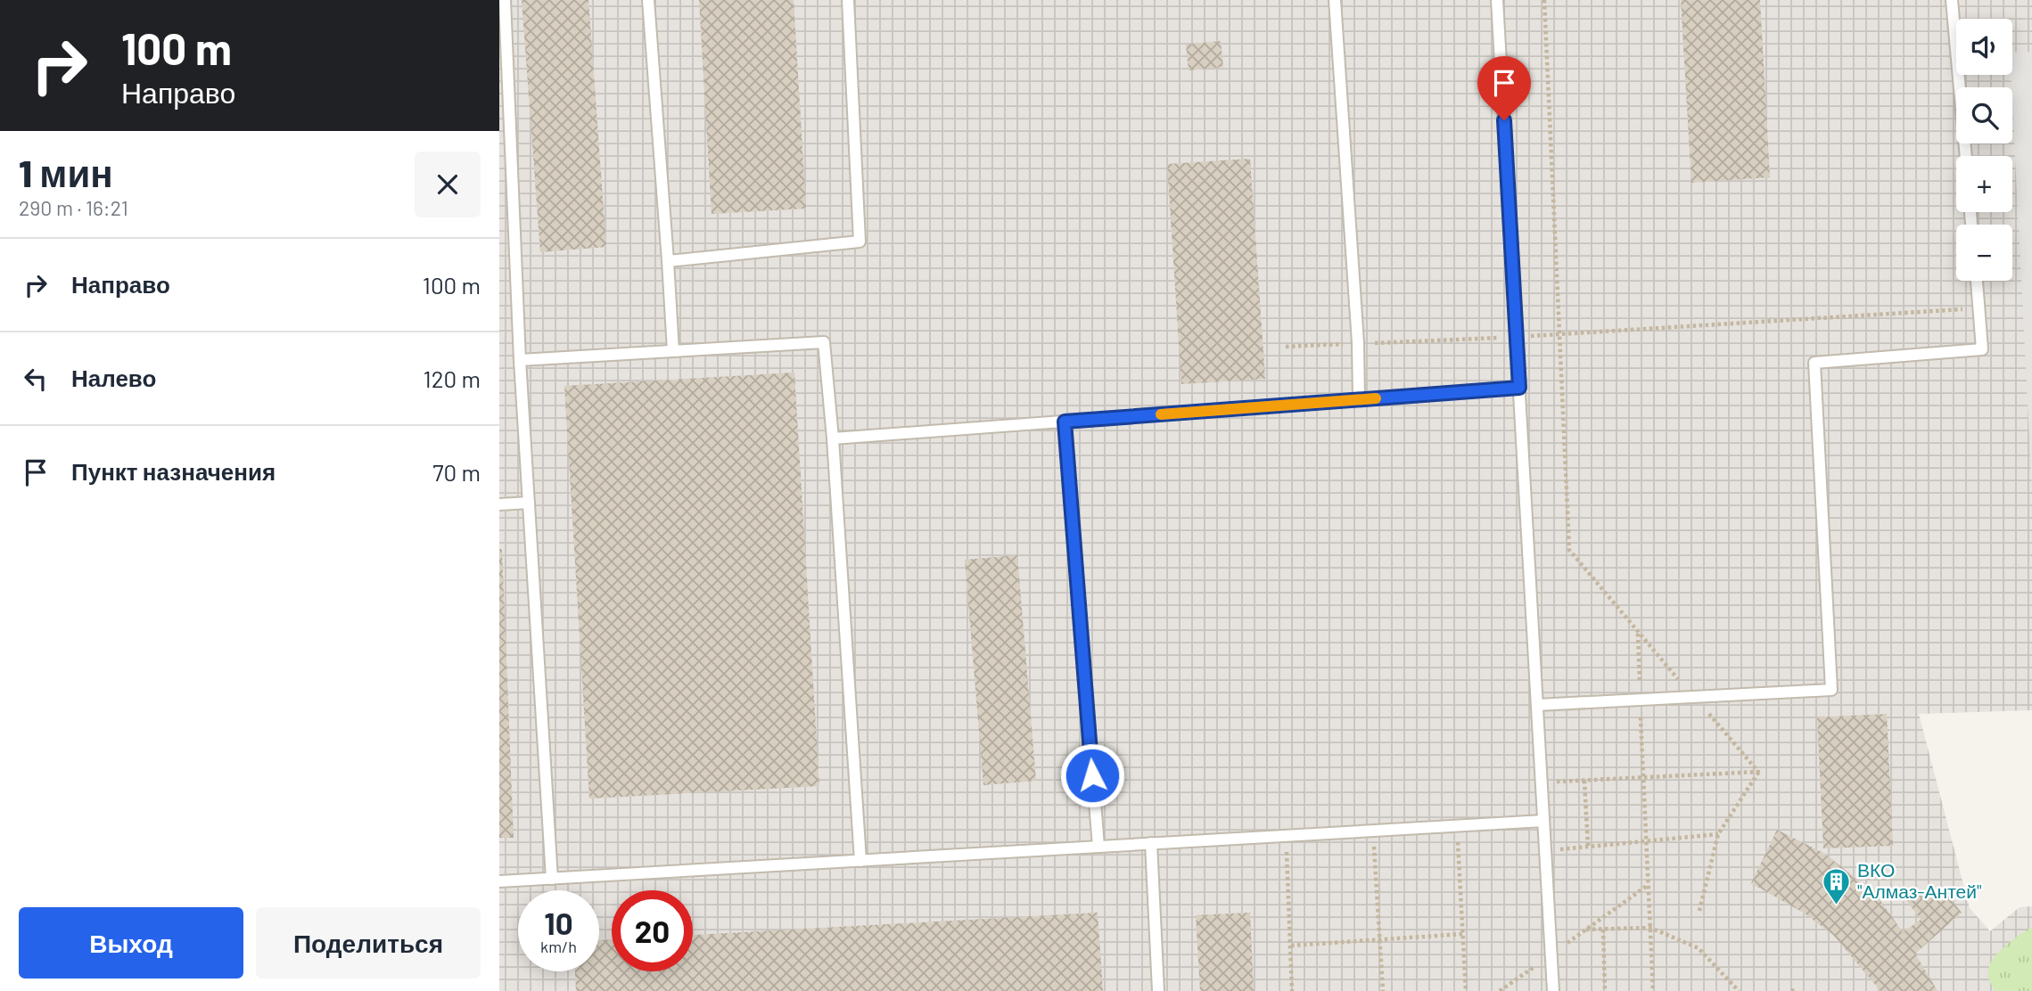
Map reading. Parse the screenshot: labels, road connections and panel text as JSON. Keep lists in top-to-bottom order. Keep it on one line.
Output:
{"places":{"building":["ВКО \"Алмаз-Антей\""]},"page":{"turn":["100 m","Направо"],"map_buttons":["+","−"],"heading":["1 мин","290 m · 16:21"],"list":[{"name":"Направо","value":"100 m"},{"name":"Налево","value":"120 m"},{"name":"Пункт назначения","value":"70 m"}],"speed":"10 km/h","limit":"20","buttons":["Выход","Поделиться"]}}
